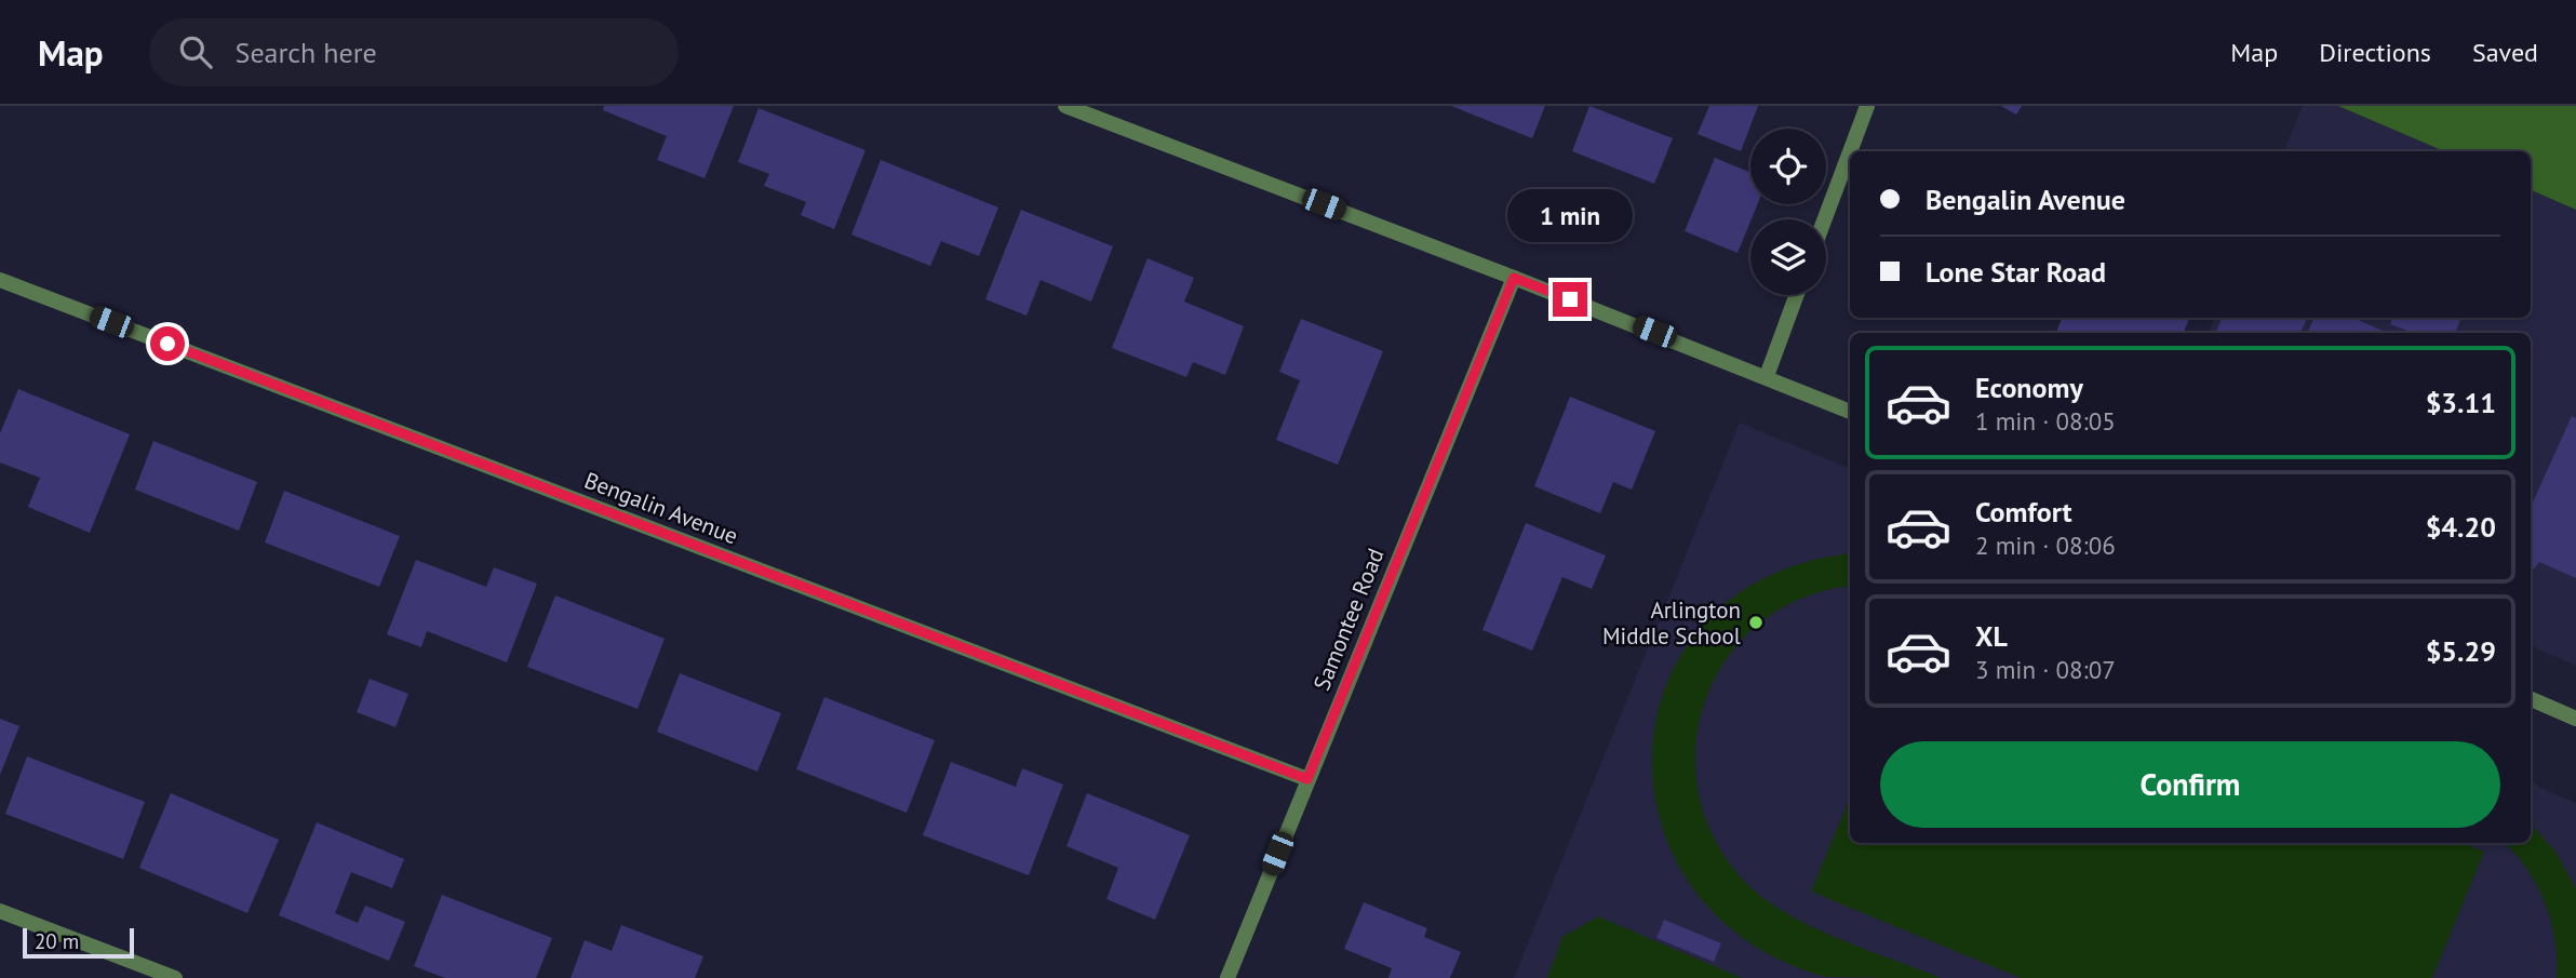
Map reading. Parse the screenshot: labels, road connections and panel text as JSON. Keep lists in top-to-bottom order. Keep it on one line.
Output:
{"streets":{"street":["Bengalin Avenue","Samontee Road"]},"crossings":[["Bengalin Avenue","Samontee Road"]],"places":["Arlington Middle School"],"scale_bar":"20 m","page":{"header":"Map","search":"Search here","nav":["Map","Directions","Saved"],"banner":["Bengalin Avenue","Lone Star Road"],"bubble":"1 min","list":[{"name":"Economy","note":"1 min · 08:05","value":"$3.11"},{"name":"Comfort","note":"2 min · 08:06","value":"$4.20"},{"name":"XL","note":"3 min · 08:07","value":"$5.29"}],"buttons":"Confirm","scale":"20 m"}}
